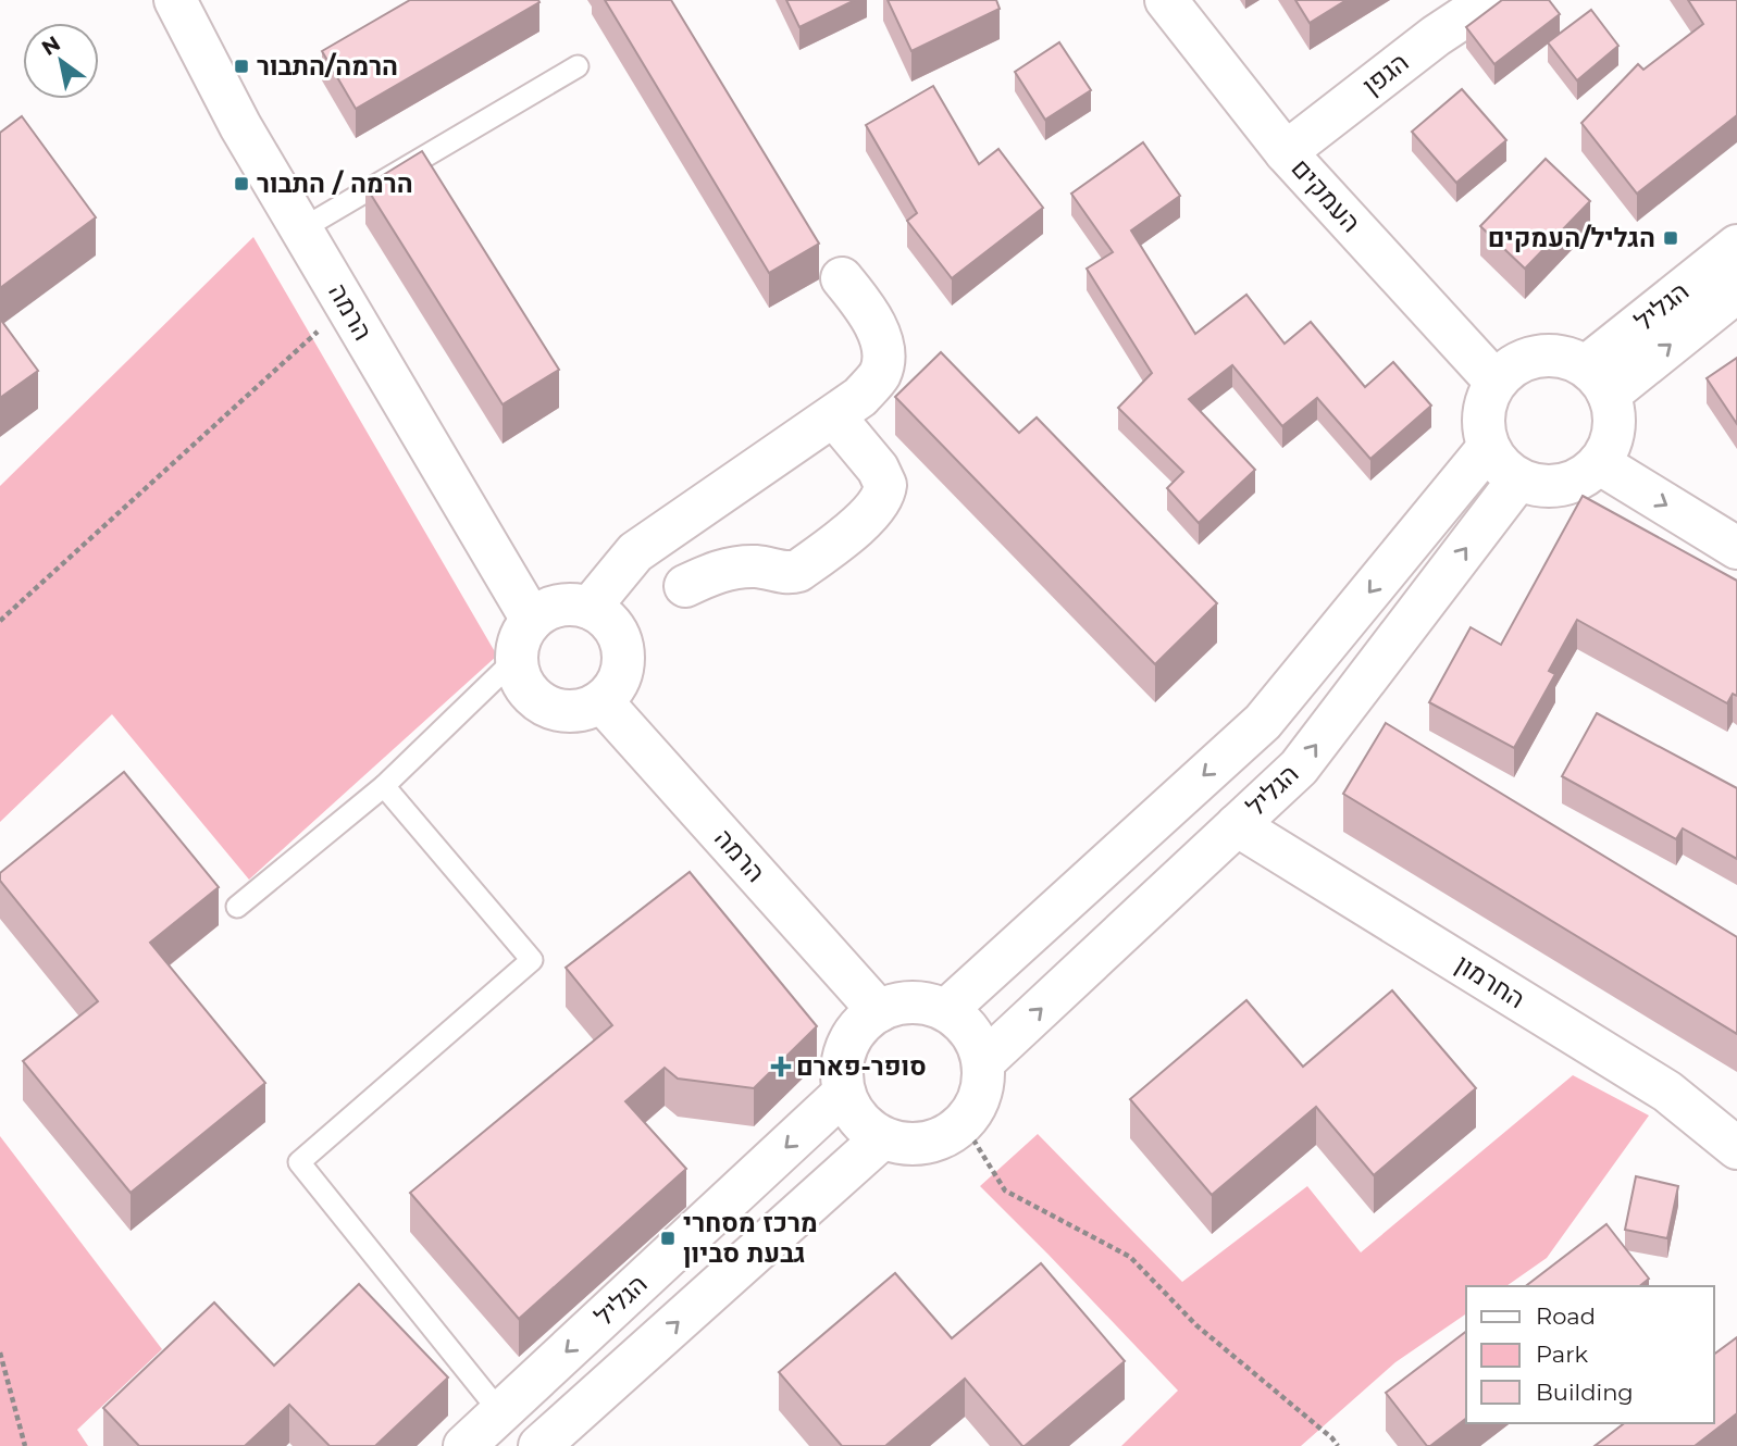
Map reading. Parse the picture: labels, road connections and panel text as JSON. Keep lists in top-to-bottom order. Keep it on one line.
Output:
{"streets":{"street":["הגפן","העמקים","הגליל","הרמה","החרמון"]},"crossings":[["הגפן","העמקים"],["העמקים","הגליל"],["הגליל","הרמה"],["הגליל","החרמון"]],"places":{"transit":["הרמה/התבור","הרמה / התבור","הגליל/העמקים","מרכז מסחרי גבעת סביון"],"health":["סופר-פארם"]},"legend":["Road","Park","Building"],"north":"top left"}
